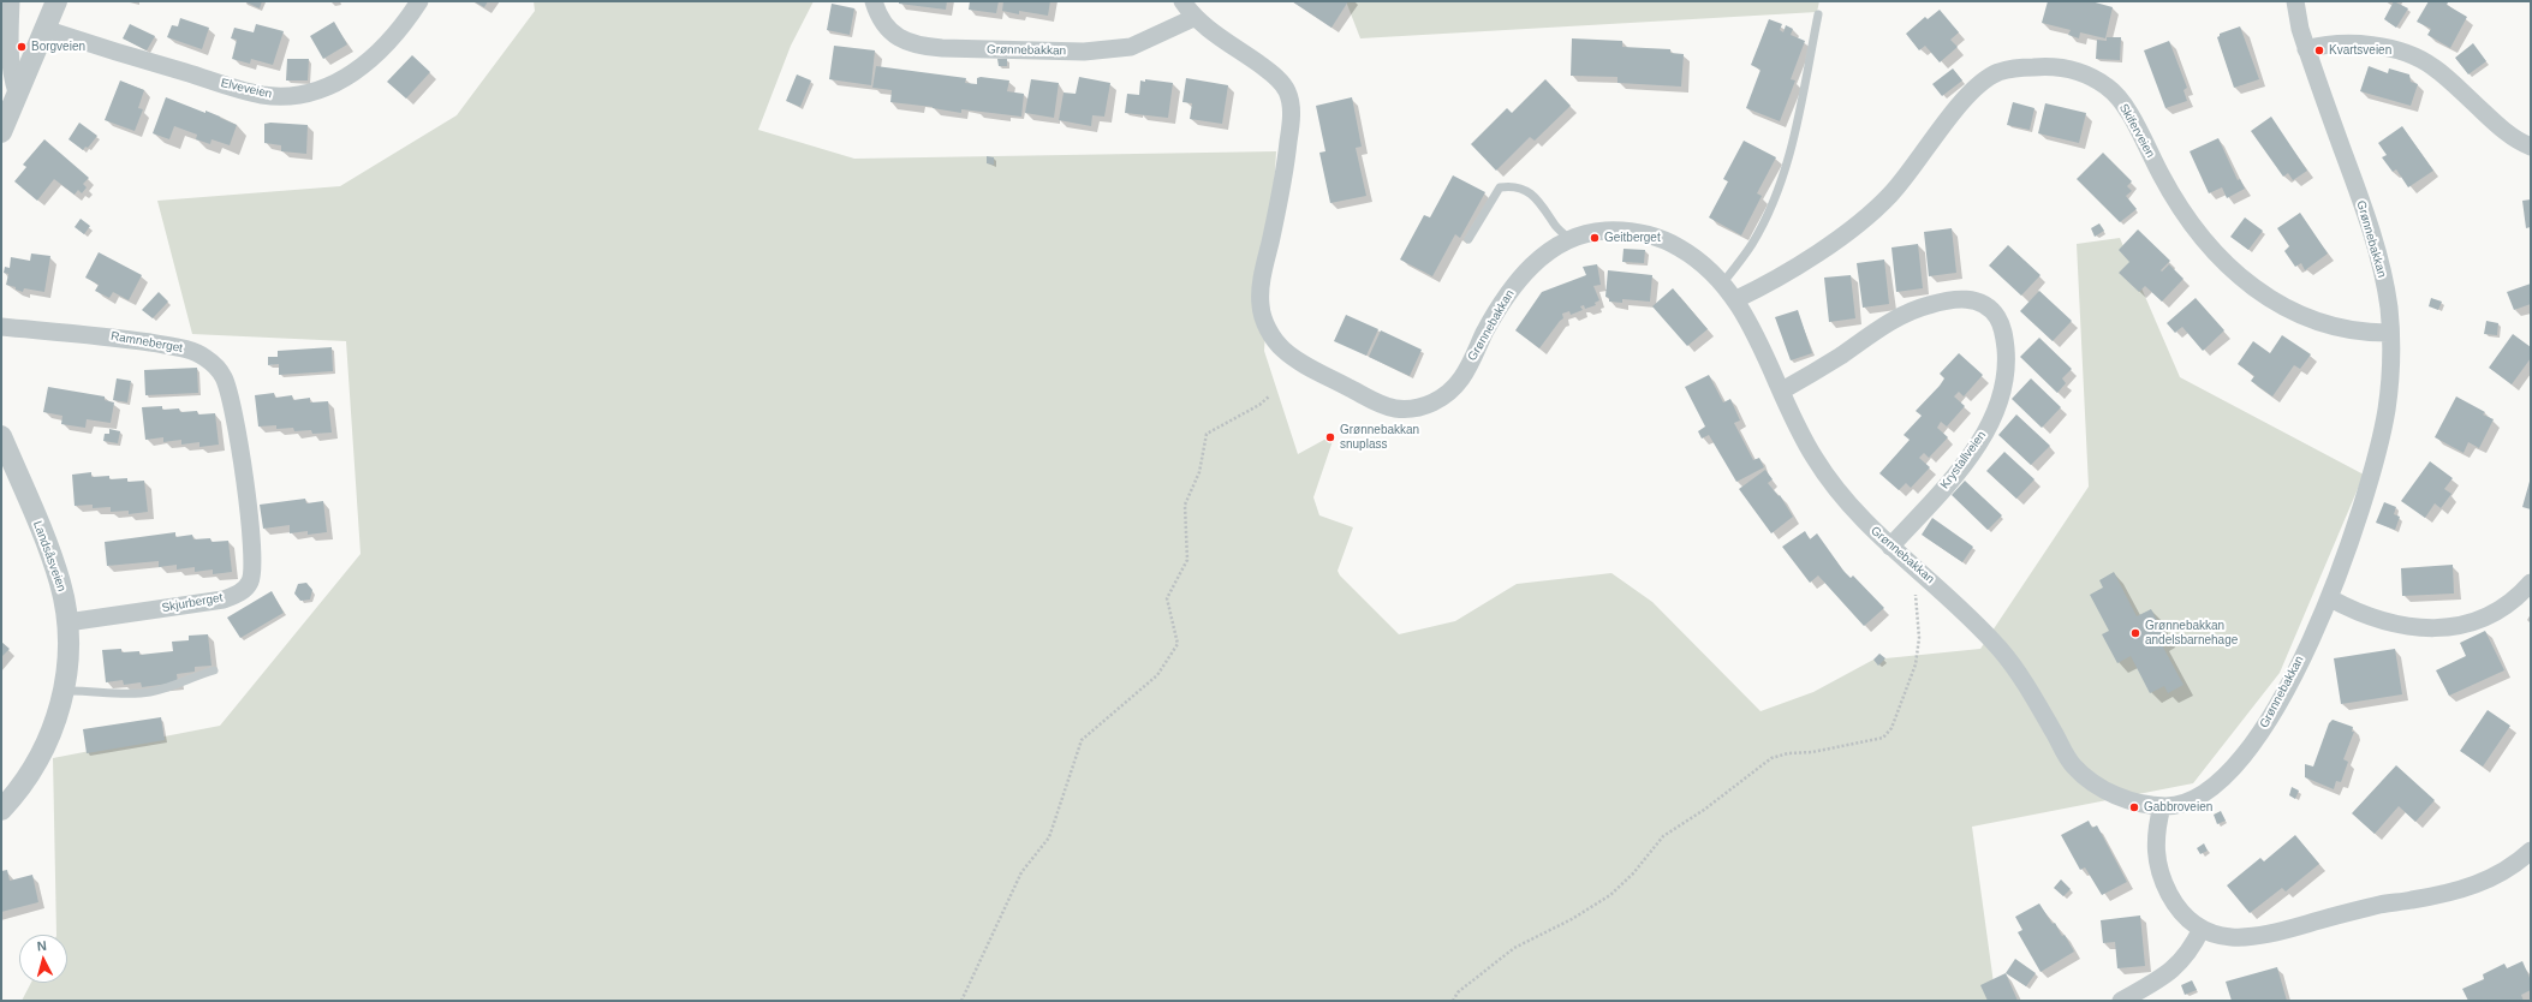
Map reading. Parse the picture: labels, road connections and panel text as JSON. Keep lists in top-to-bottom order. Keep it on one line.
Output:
{"streets":{"street":["Grønnebakkan","Elveveien","Skiferveien","Ramneberget","Krystallveien","Landsåsveien","Skjurberget"]},"crossings":[["Grønnebakkan","Skiferveien"],["Grønnebakkan","Krystallveien"],["Ramneberget","Skjurberget"],["Landsåsveien","Skjurberget"]],"places":["Borgveien","Kvartsveien","Geitberget","Grønnebakkan snuplass","Grønnebakkan andelsbarnehage","Gabbroveien"],"north":"top"}
